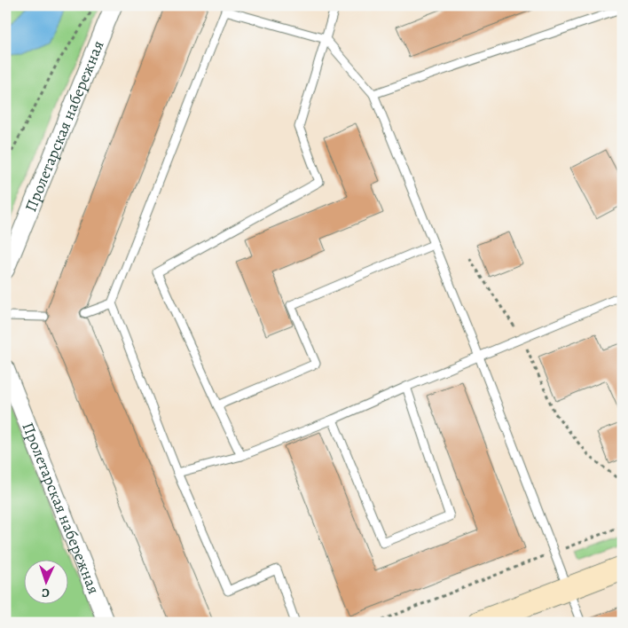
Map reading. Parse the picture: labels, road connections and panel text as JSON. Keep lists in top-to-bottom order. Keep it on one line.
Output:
{"streets":{"street":["Пролетарская набережная"]},"north":"bottom"}
